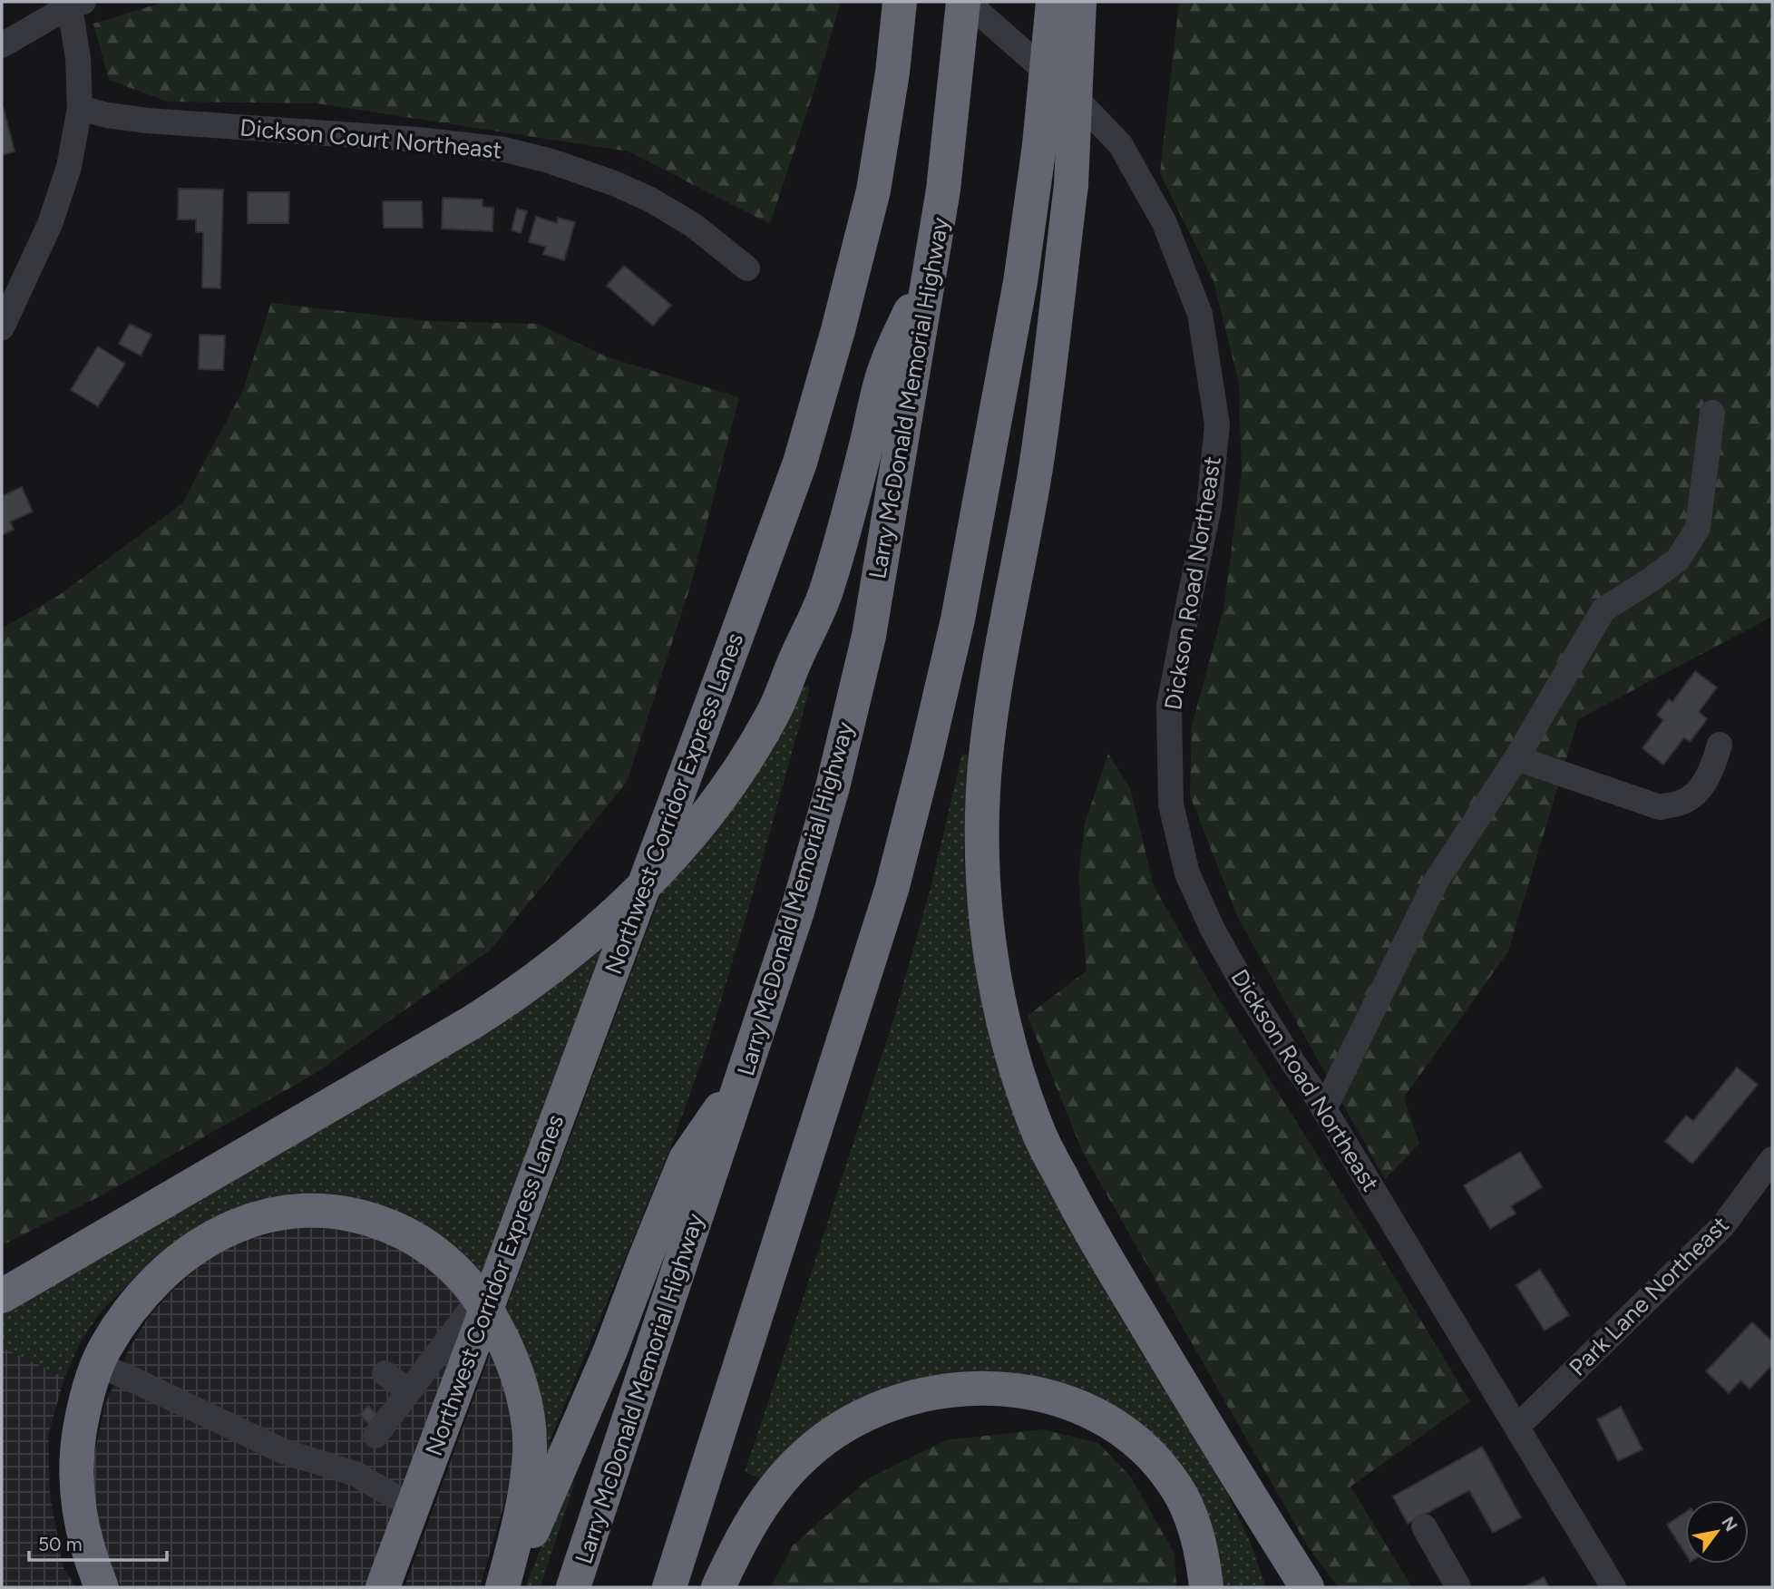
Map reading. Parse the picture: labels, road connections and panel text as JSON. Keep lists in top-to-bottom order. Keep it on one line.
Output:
{"streets":{"highway":["Larry McDonald Memorial Highway","Northwest Corridor Express Lanes"],"street":["Dickson Court Northeast","Dickson Road Northeast","Park Lane Northeast"]},"crossings":[["Larry McDonald Memorial Highway","Dickson Road Northeast"],["Dickson Road Northeast","Park Lane Northeast"]],"scale_bar":"50 m","north":"top right"}
